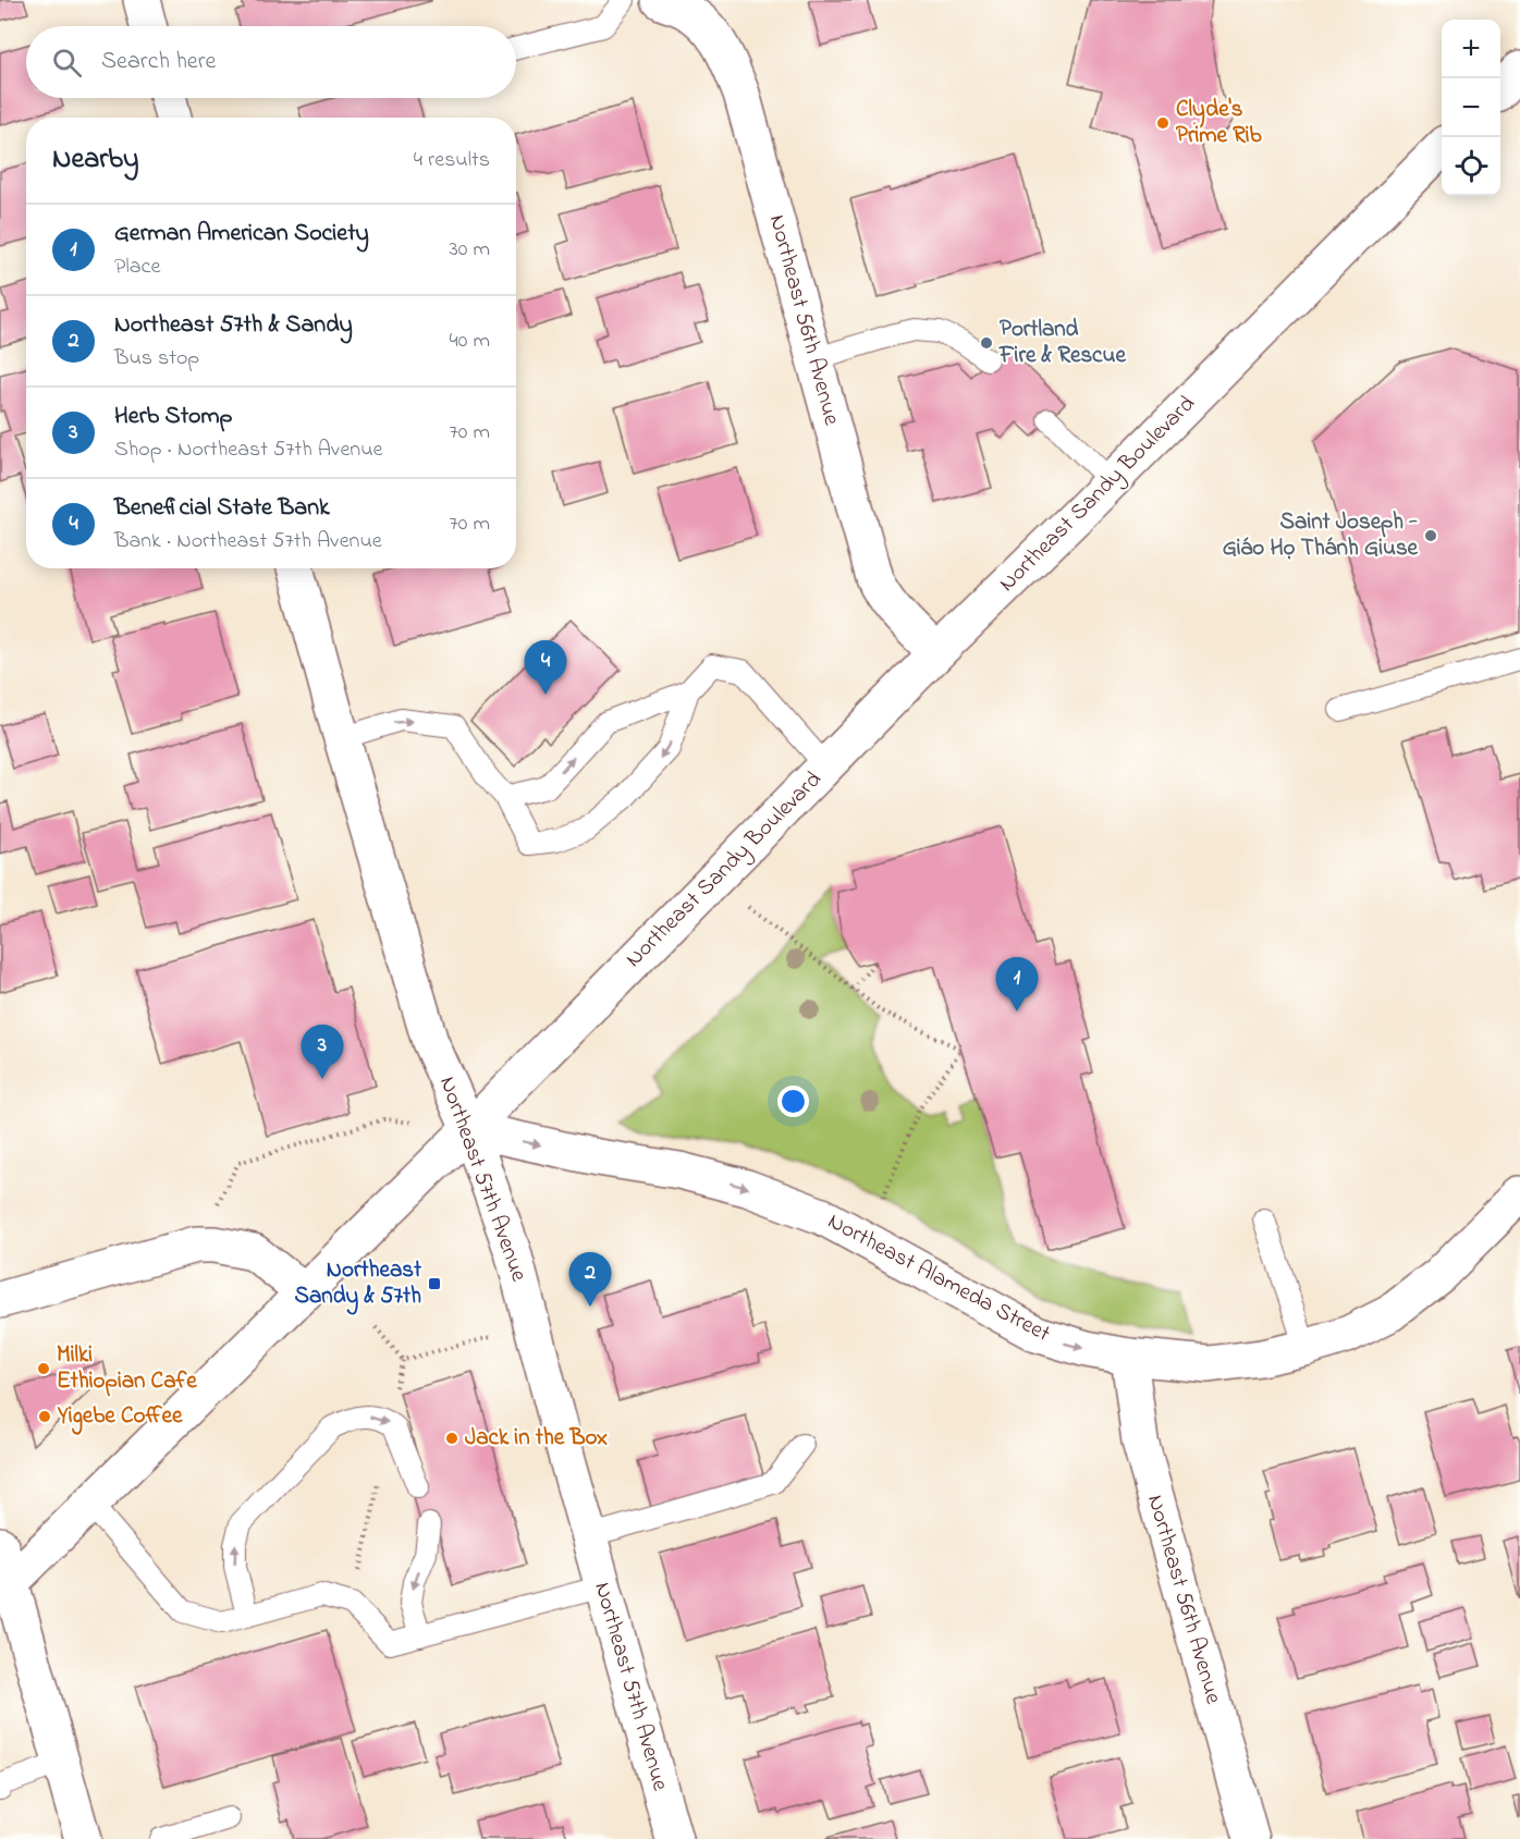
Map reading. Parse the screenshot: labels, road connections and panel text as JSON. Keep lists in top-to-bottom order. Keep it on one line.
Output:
{"streets":{"main road":["Northeast 56th Avenue","Northeast Sandy Boulevard","Northeast 57th Avenue","Northeast Alameda Street"]},"crossings":[["Northeast 56th Avenue","Northeast Sandy Boulevard"],["Northeast 56th Avenue","Northeast Alameda Street"],["Northeast Sandy Boulevard","Northeast 57th Avenue"],["Northeast Sandy Boulevard","Northeast Alameda Street"],["Northeast 57th Avenue","Northeast Alameda Street"]],"one_way":["Northeast Alameda Street"],"places":{"other":["Clyde's Prime Rib","Portland Fire & Rescue","Saint Joseph - Giáo Họ Thánh Giuse","Milki Ethiopian Cafe","Yigebe Coffee","Jack in the Box"],"transit":["Northeast Sandy & 57th"]},"page":{"map_buttons":["+","−"],"search":"Search here","heading":["Nearby","4 results"],"list":[{"mark":"1","name":"German American Society","note":"Place","value":"30 m"},{"mark":"2","name":"Northeast 57th & Sandy","note":"Bus stop","value":"40 m"},{"mark":"3","name":"Herb Stomp","note":"Shop · Northeast 57th Avenue","value":"70 m"},{"mark":"4","name":"Beneficial State Bank","note":"Bank · Northeast 57th Avenue","value":"70 m"}],"pins":["4","1","3","2"]}}
